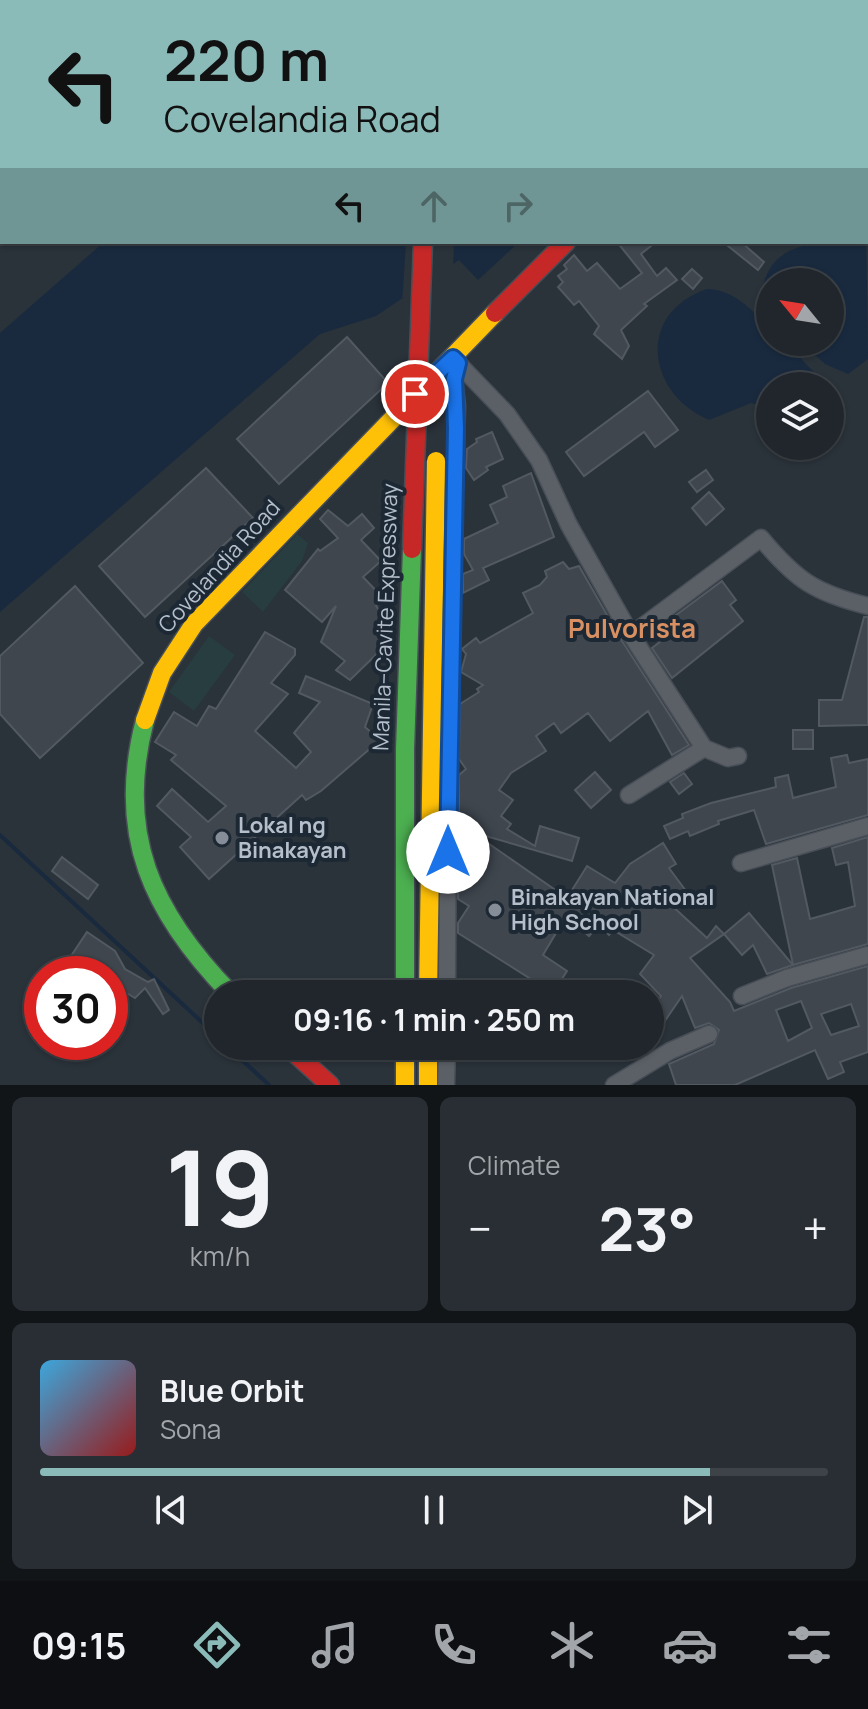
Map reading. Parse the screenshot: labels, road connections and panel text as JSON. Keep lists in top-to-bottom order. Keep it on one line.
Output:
{"streets":{"main road":["Covelandia Road","Manila–Cavite Expressway"]},"districts":["Pulvorista"],"places":["Lokal ng Binakayan","Binakayan National High School"],"north":"top left","page":{"turn":["220 m","Covelandia Road"],"limit":"30","trip":"09:16 · 1 min · 250 m","tile":[["19","km/h"],"Climate"],"heat":["−","23°","+"],"song":["Blue Orbit","Sona"],"tabs":"09:15"}}
